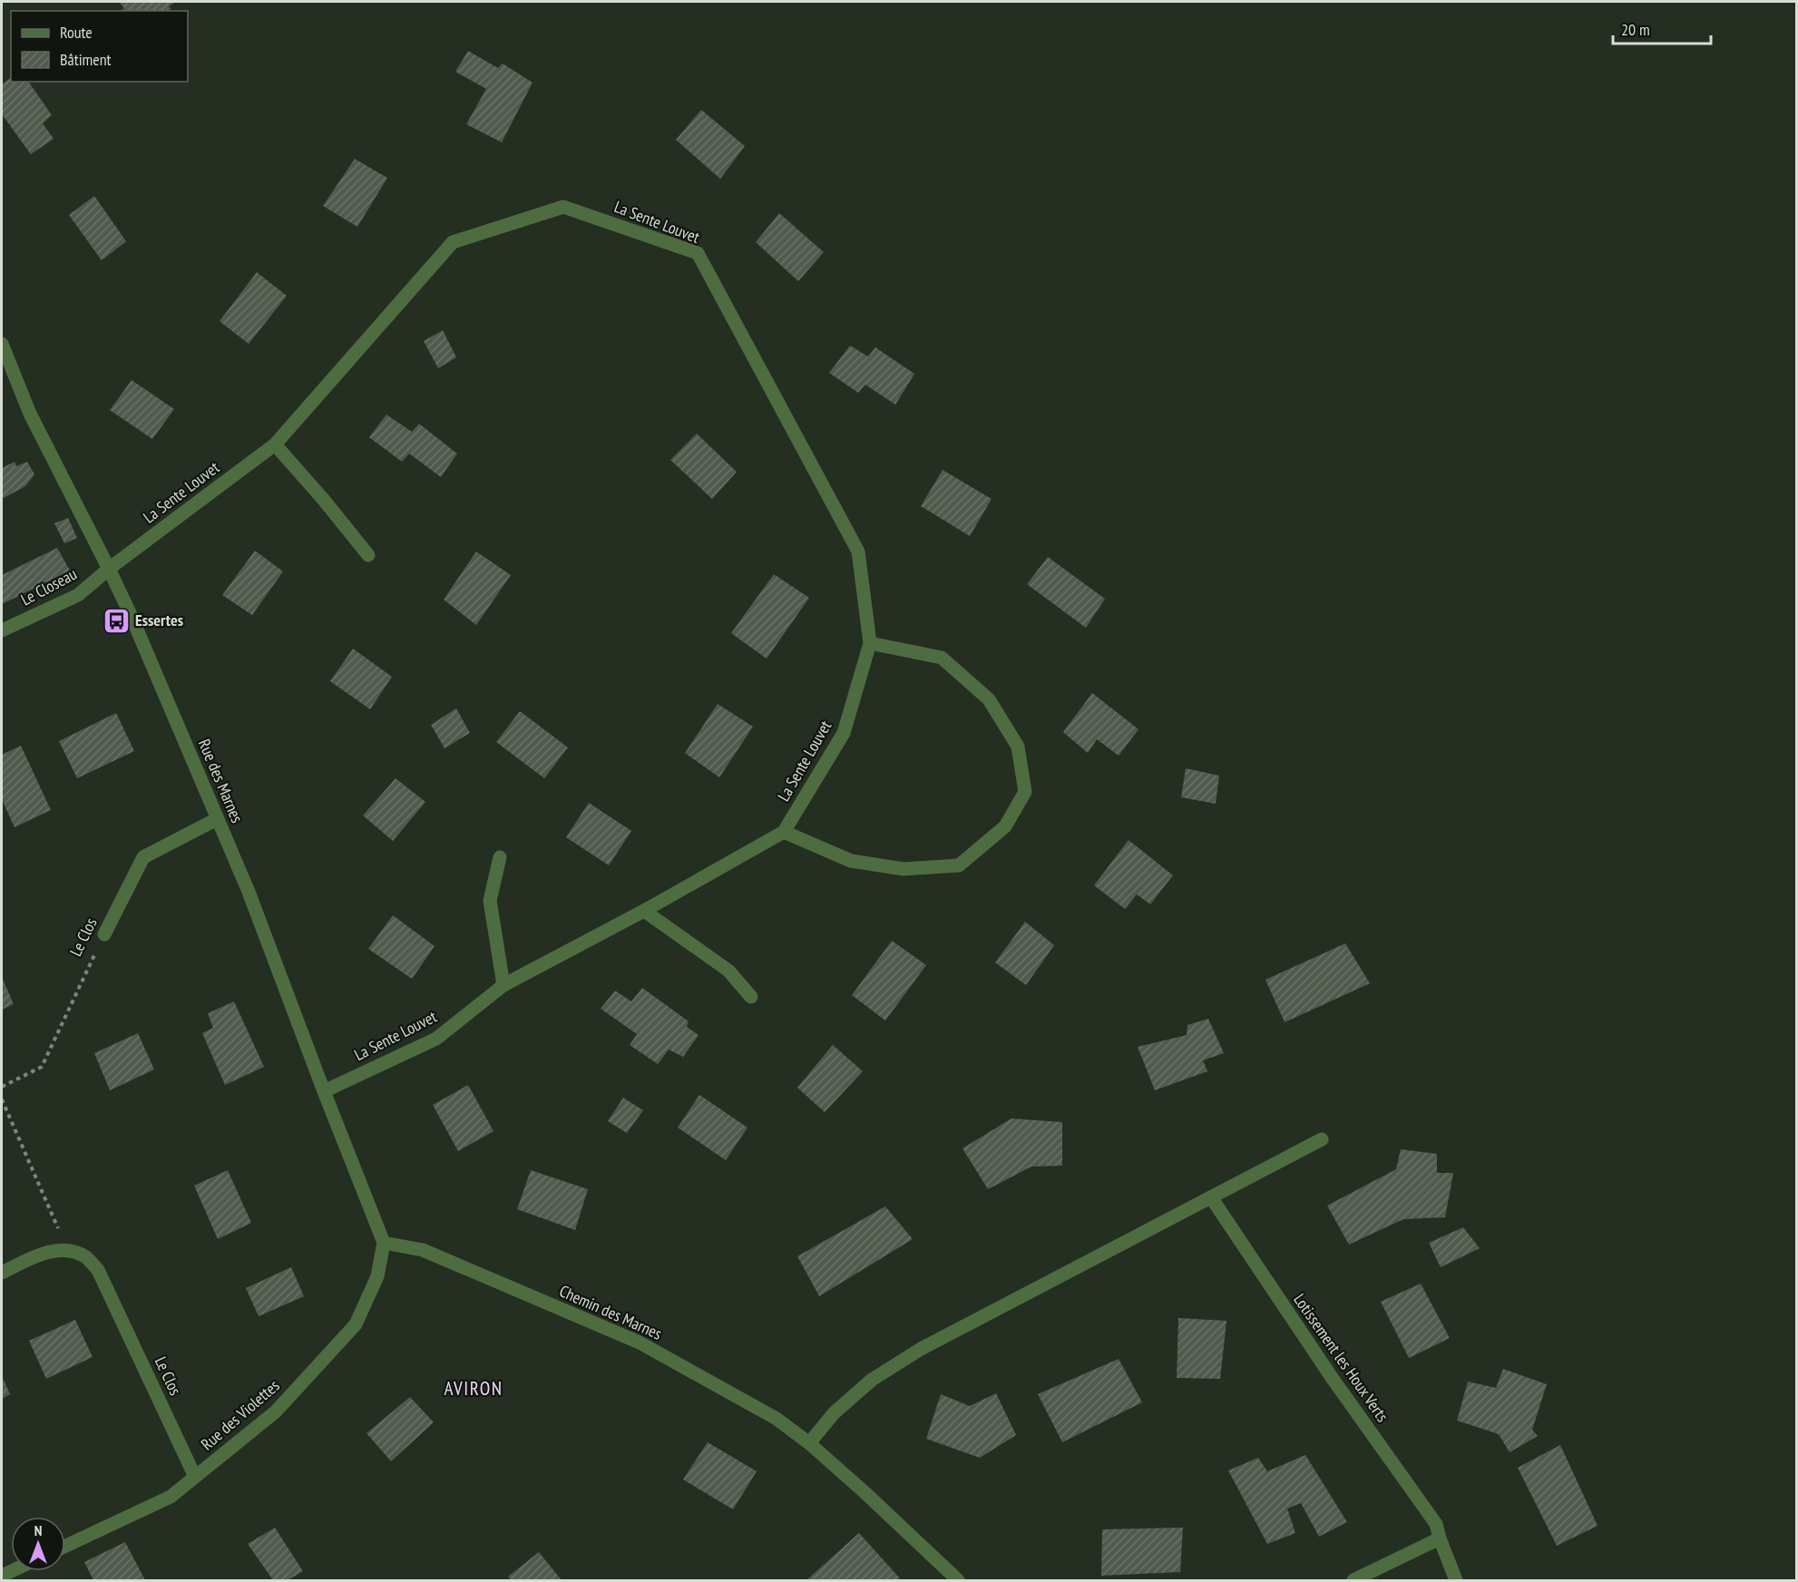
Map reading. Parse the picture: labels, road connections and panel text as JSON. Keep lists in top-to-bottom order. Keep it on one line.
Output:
{"streets":{"street":["La Sente Louvet","Le Closeau","Rue des Marnes","Le Clos","Chemin des Marnes","Lotissement les Houx Verts","Rue des Violettes"]},"crossings":[["La Sente Louvet","Le Closeau"],["La Sente Louvet","Rue des Marnes"],["Le Closeau","Rue des Marnes"],["Rue des Marnes","Le Clos"],["Rue des Marnes","Chemin des Marnes"],["Rue des Marnes","Rue des Violettes"],["Le Clos","Rue des Violettes"],["Chemin des Marnes","Rue des Violettes"]],"districts":["AVIRON"],"places":{"bus stop":["Essertes"]},"legend":["Route","Bâtiment"],"scale_bar":"20 m","north":"top"}
